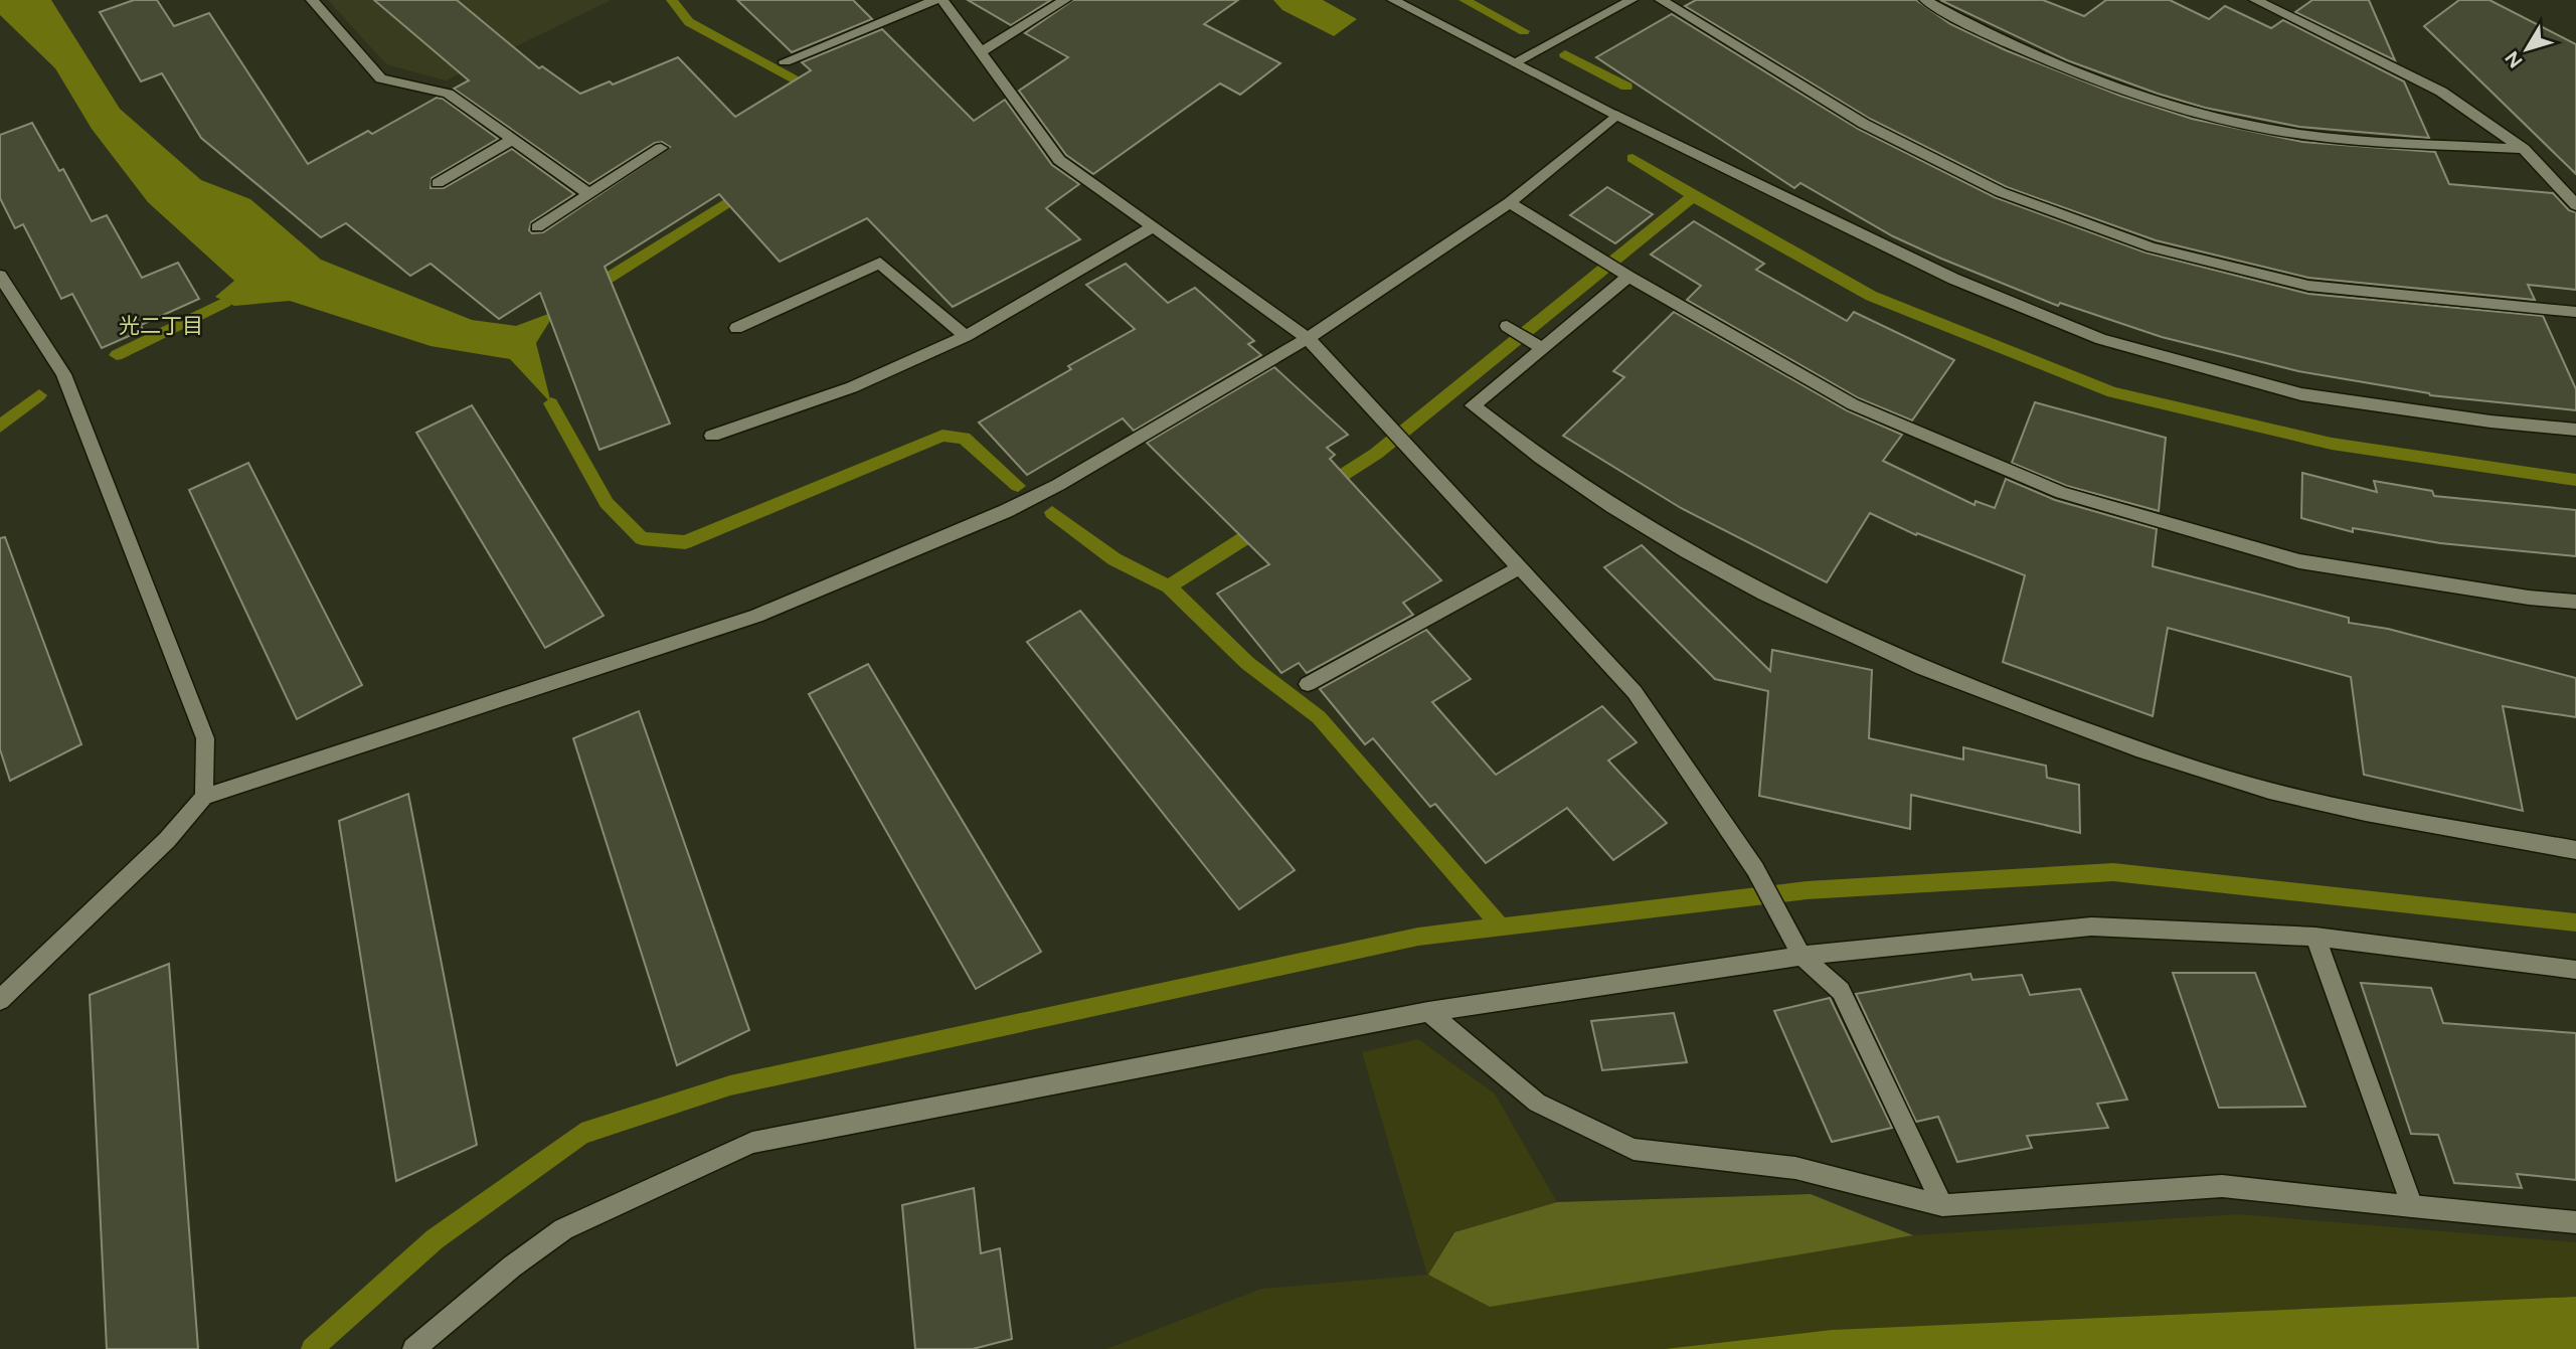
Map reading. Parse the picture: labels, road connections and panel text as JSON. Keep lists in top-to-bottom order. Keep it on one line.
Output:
{"districts":["光二丁目"],"north":"bottom left"}
